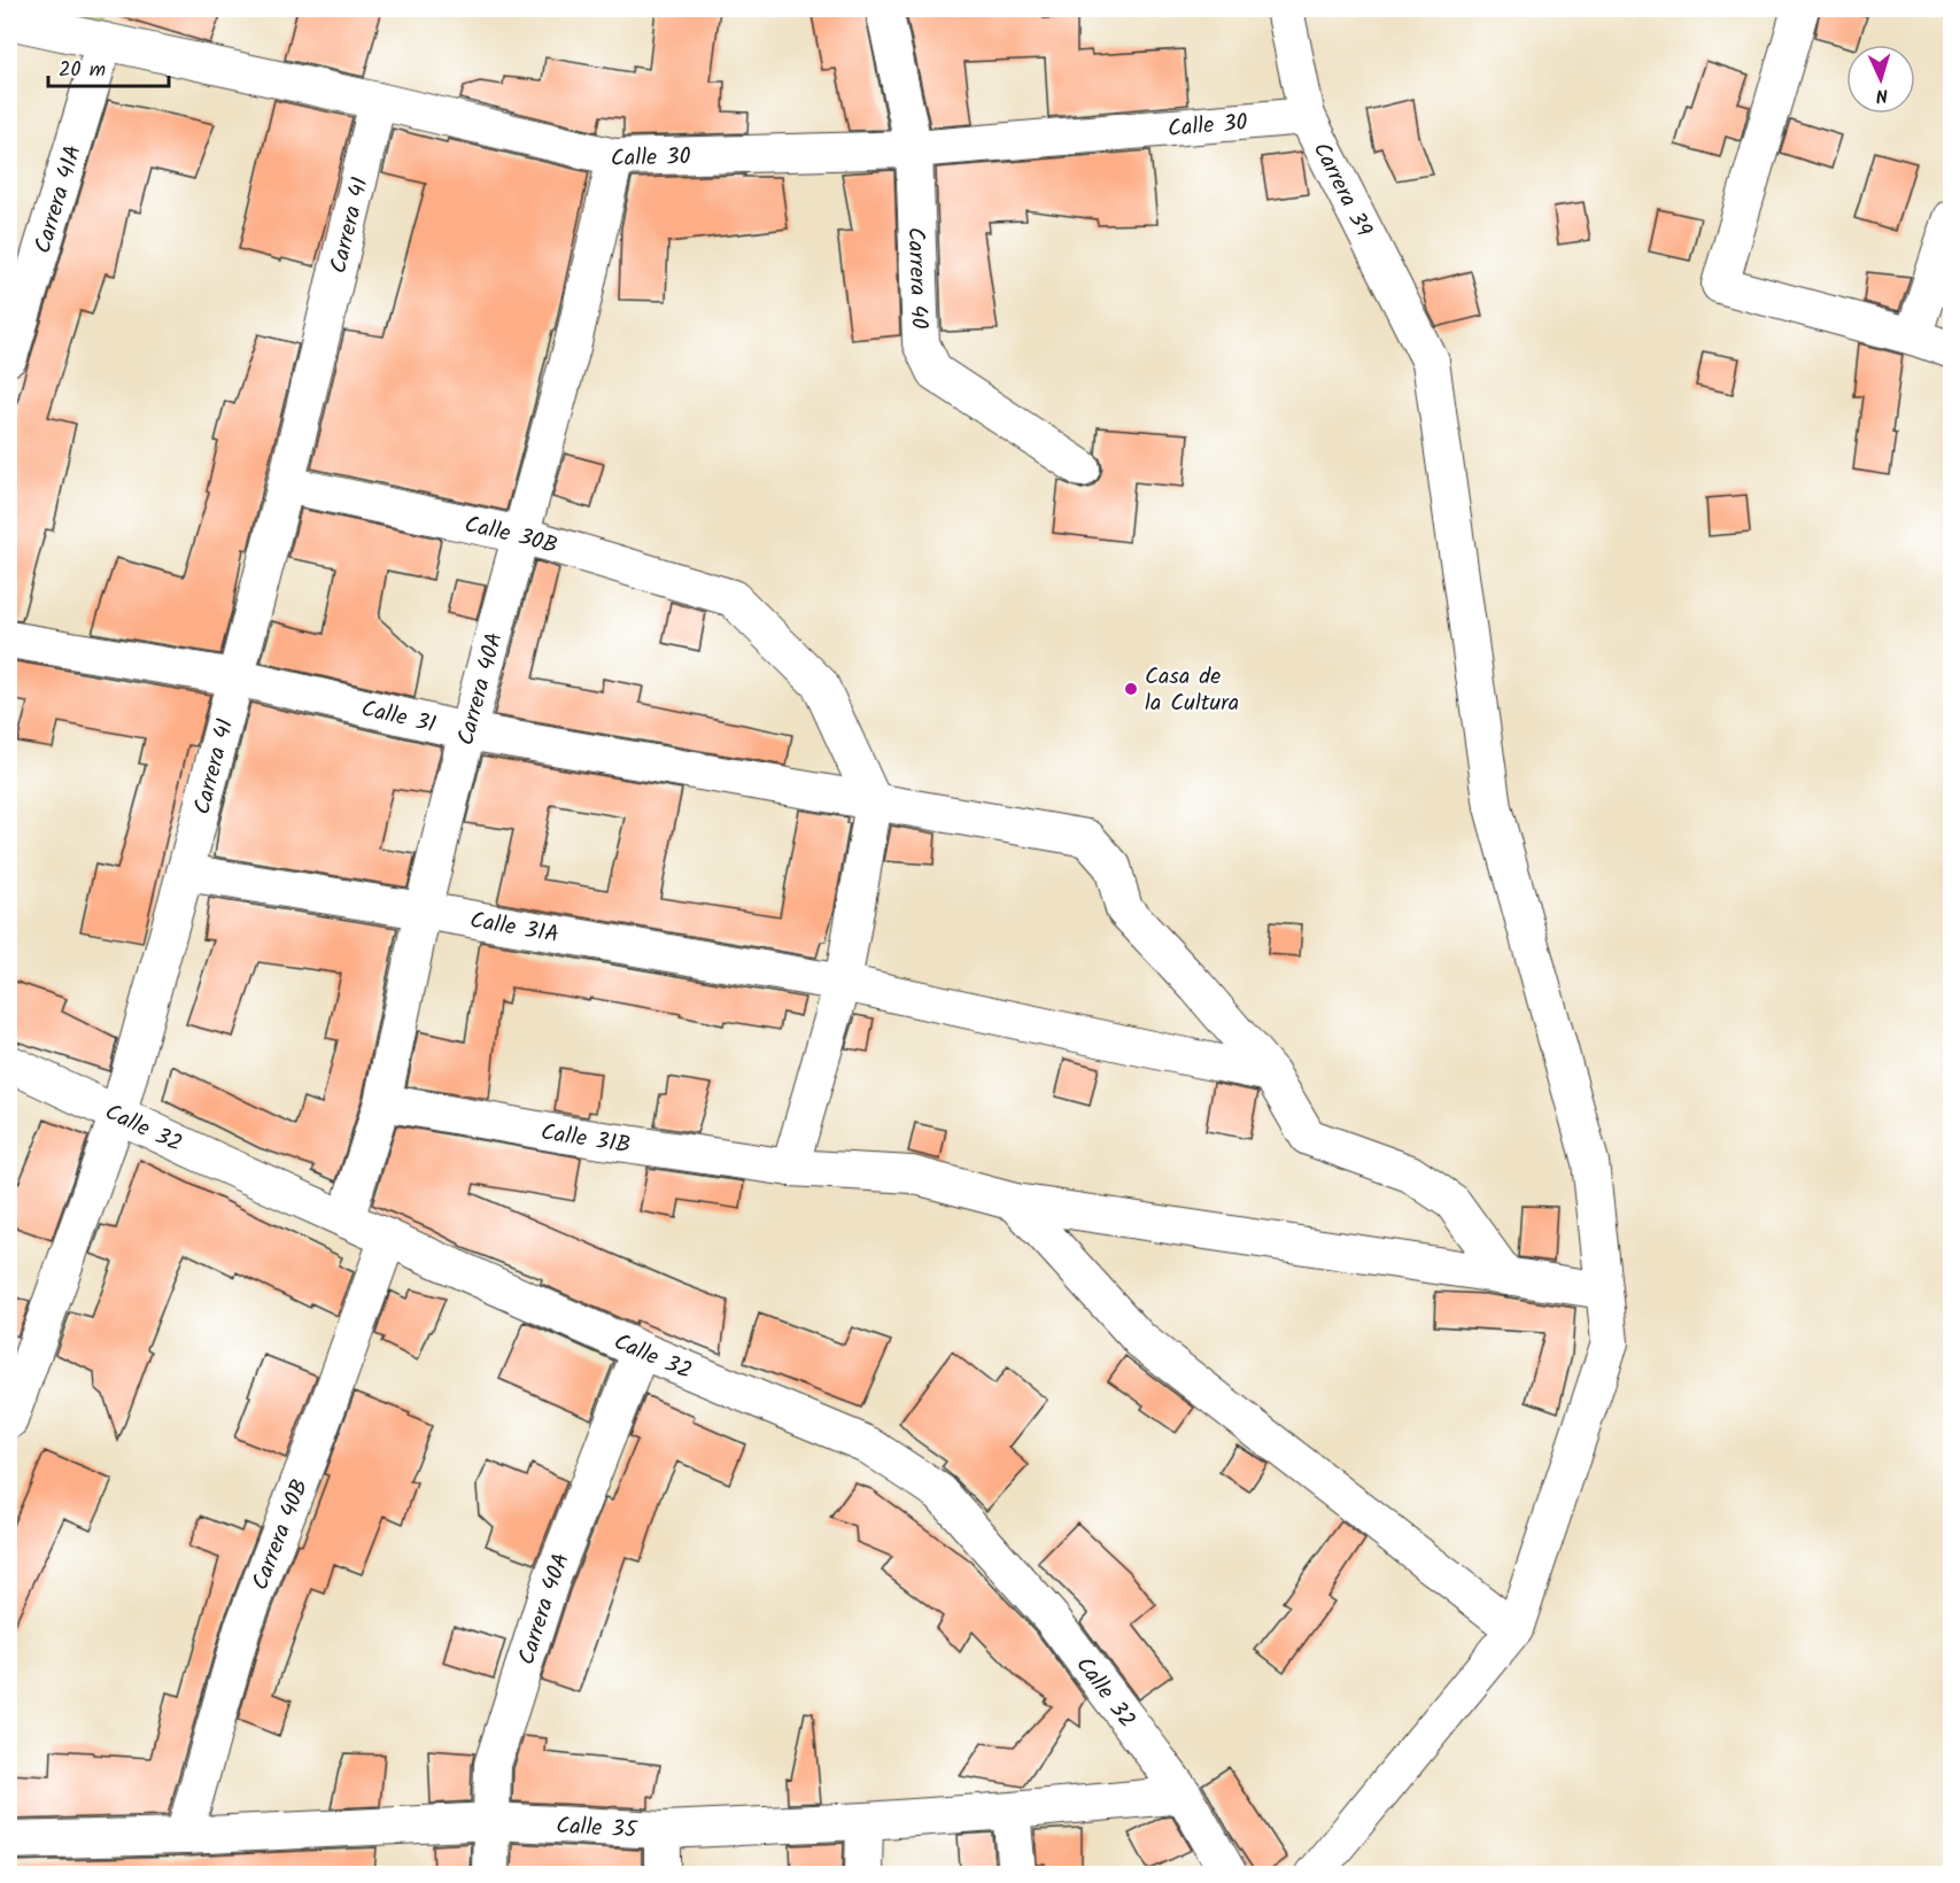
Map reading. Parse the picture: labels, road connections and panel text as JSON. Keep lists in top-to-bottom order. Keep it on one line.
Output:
{"streets":{"street":["Calle 30","Carrera 39","Carrera 41A","Carrera 41","Carrera 40","Calle 30B","Carrera 40A","Calle 31","Calle 31A","Calle 32","Calle 31B","Carrera 40B","Calle 35"]},"crossings":[["Calle 30","Carrera 39"],["Calle 30","Carrera 41A"],["Calle 30","Carrera 41"],["Calle 30","Carrera 40"],["Calle 30","Carrera 40A"],["Carrera 39","Calle 31B"],["Carrera 41","Calle 30B"],["Carrera 41","Calle 31"],["Carrera 41","Calle 31A"],["Carrera 41","Calle 32"],["Calle 30B","Carrera 40A"],["Calle 30B","Calle 31"],["Carrera 40A","Calle 31"],["Carrera 40A","Calle 31A"],["Carrera 40A","Calle 32"],["Carrera 40A","Calle 31B"],["Carrera 40A","Calle 35"],["Calle 31","Calle 31A"],["Calle 31","Calle 31B"],["Calle 32","Carrera 40B"],["Calle 32","Calle 35"],["Carrera 40B","Calle 35"]],"places":["Casa de la Cultura"],"scale_bar":"20 m","north":"bottom"}
